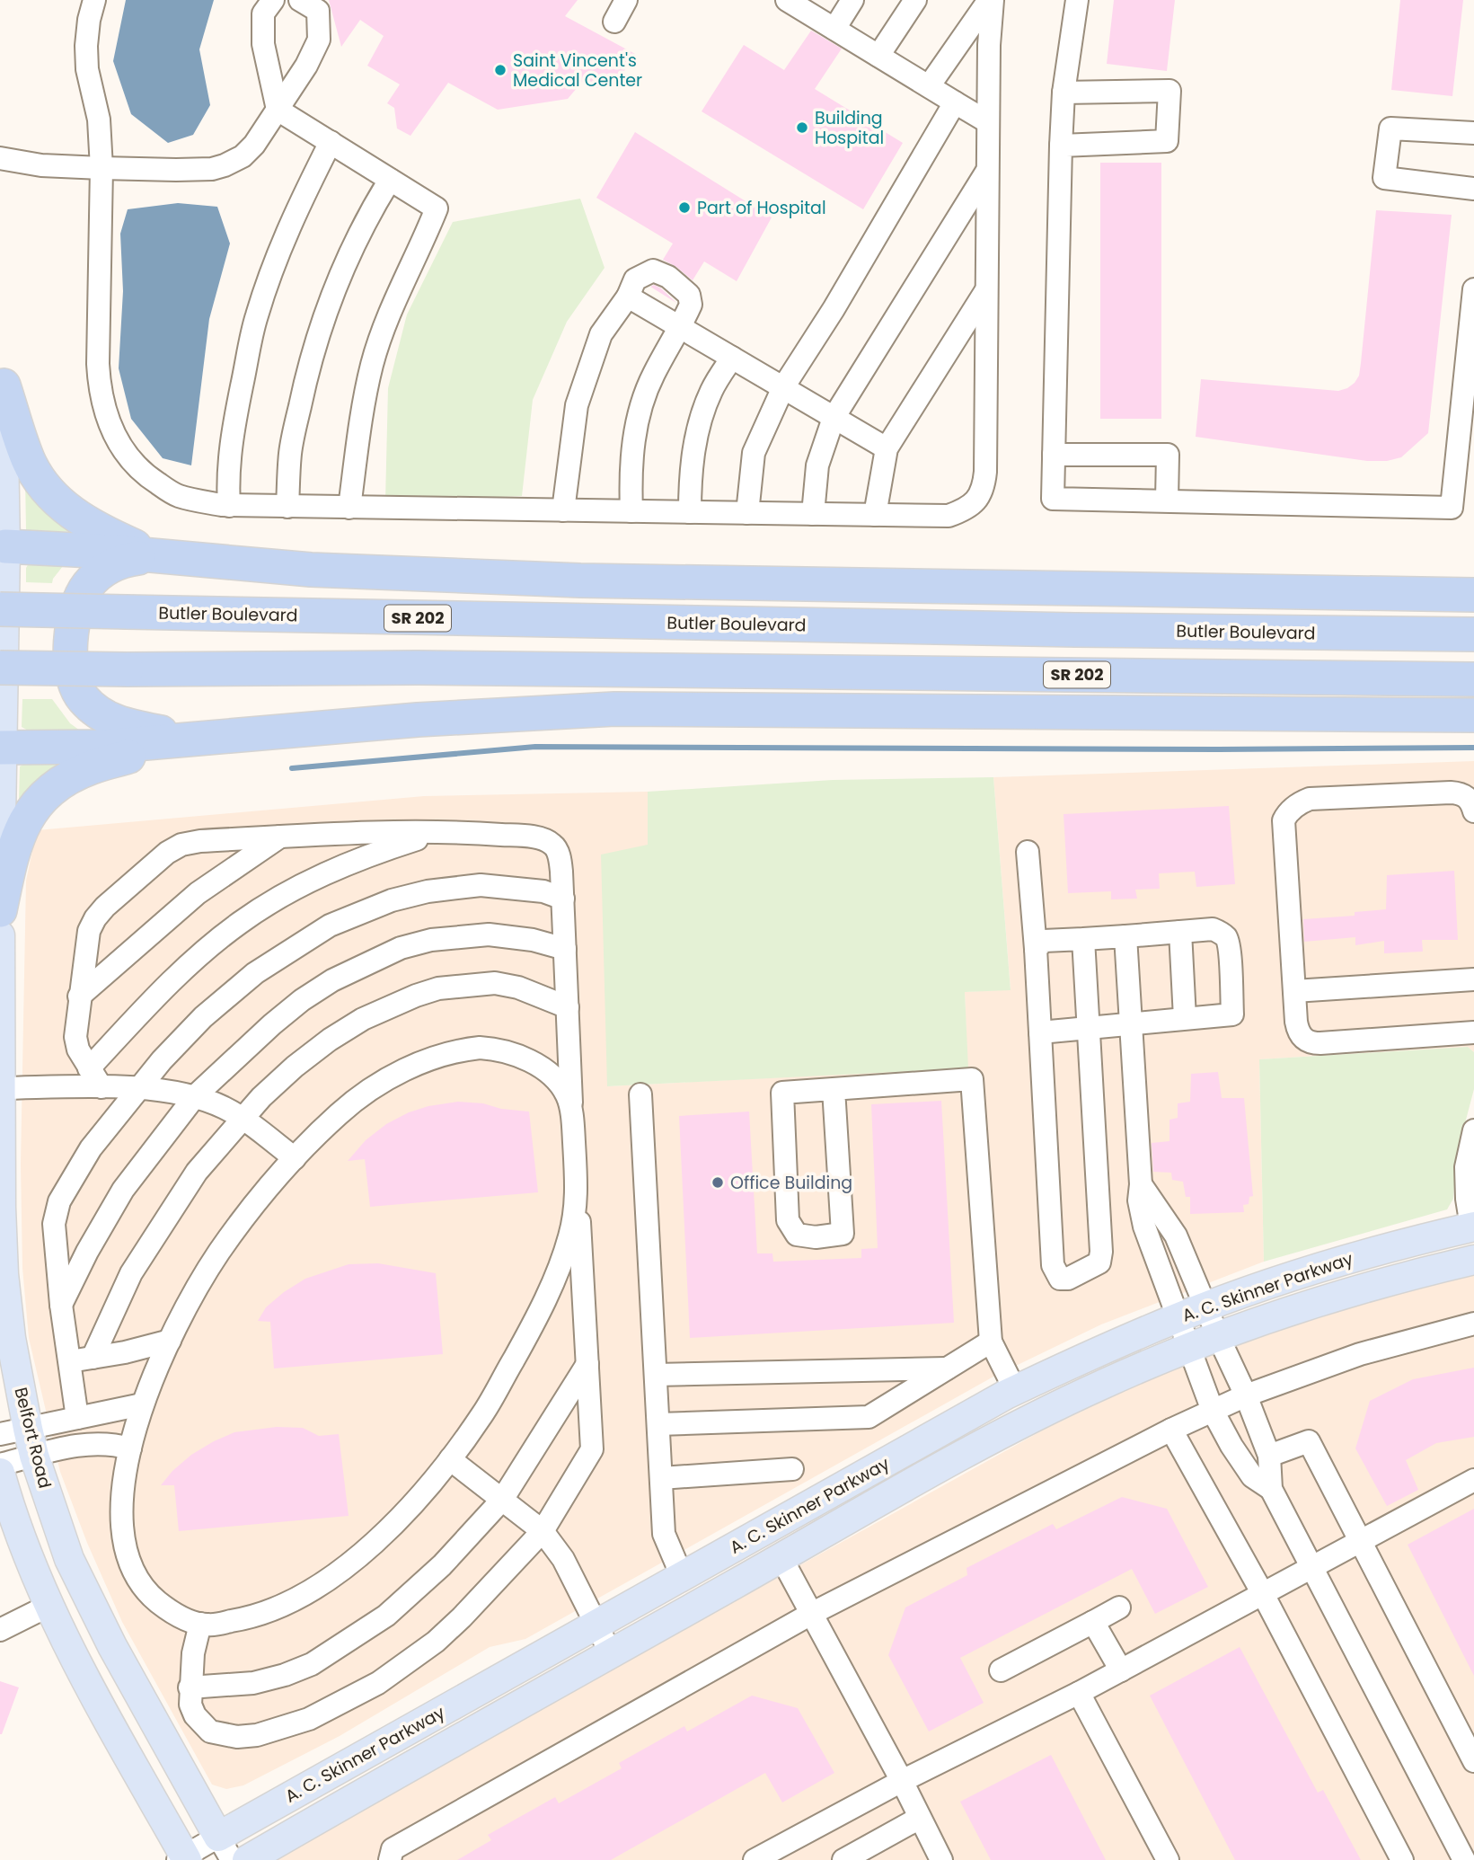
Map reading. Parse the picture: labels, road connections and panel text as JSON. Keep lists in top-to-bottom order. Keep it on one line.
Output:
{"streets":{"highway":["Butler Boulevard","SR 202"],"main road":["A. C. Skinner Parkway","Belfort Road"]},"crossings":[["A. C. Skinner Parkway","Belfort Road"]],"places":["Saint Vincent's Medical Center","Building Hospital","Part of Hospital","Office Building"]}
